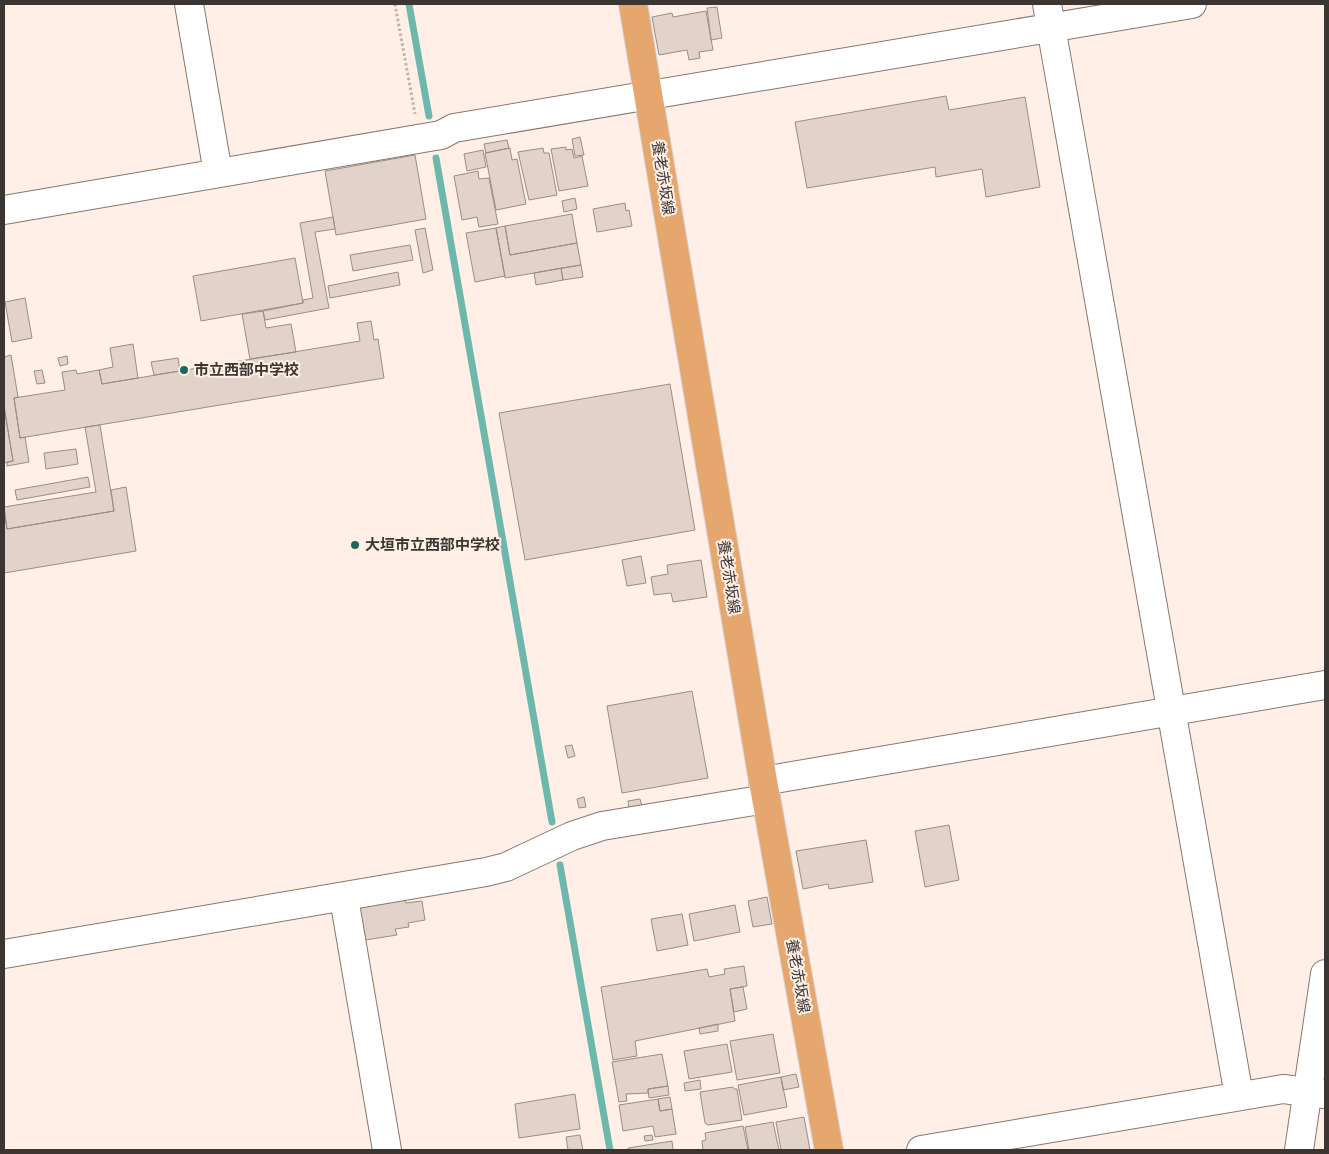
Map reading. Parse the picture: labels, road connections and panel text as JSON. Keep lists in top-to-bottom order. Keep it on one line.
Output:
{"streets":{"main road":["養老赤坂線"]},"places":["市立西部中学校","大垣市立西部中学校"]}
